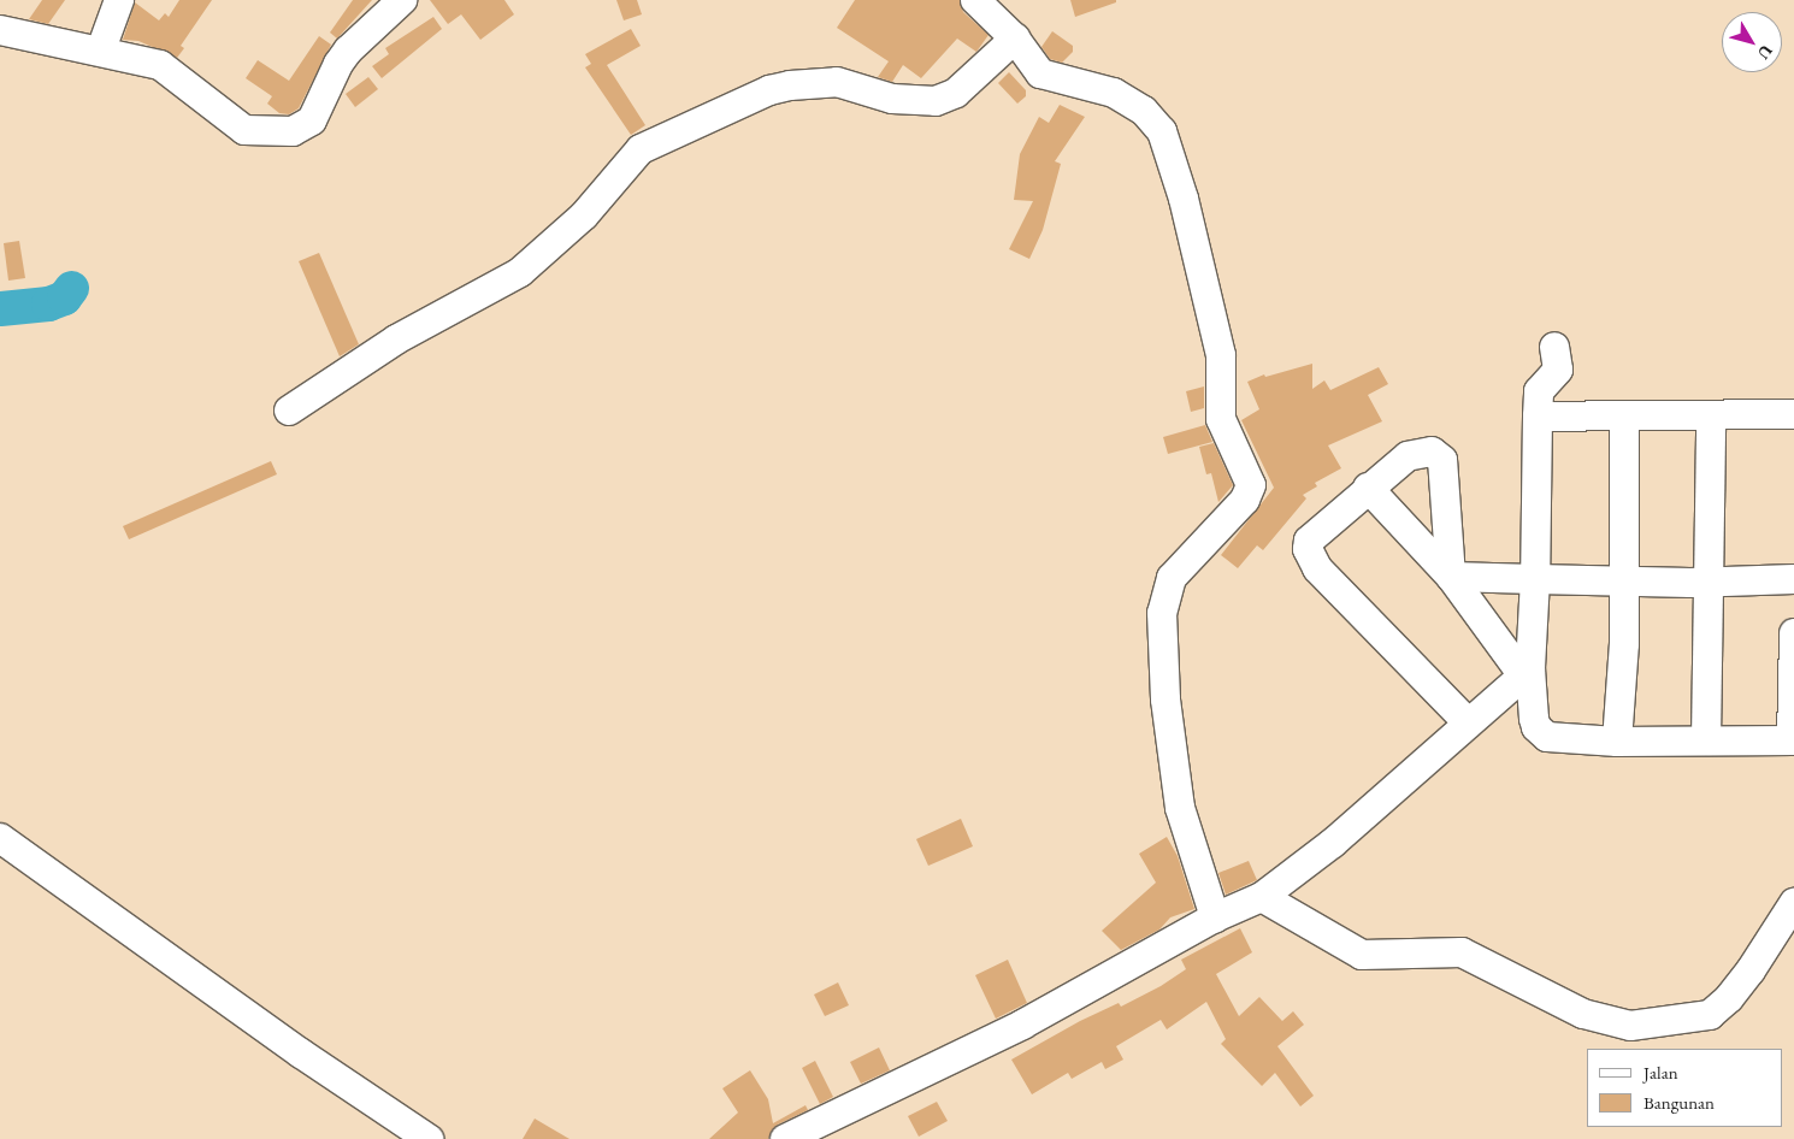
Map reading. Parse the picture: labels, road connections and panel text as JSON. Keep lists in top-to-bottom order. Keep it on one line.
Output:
{"legend":["Jalan","Bangunan"],"north":"bottom right"}
